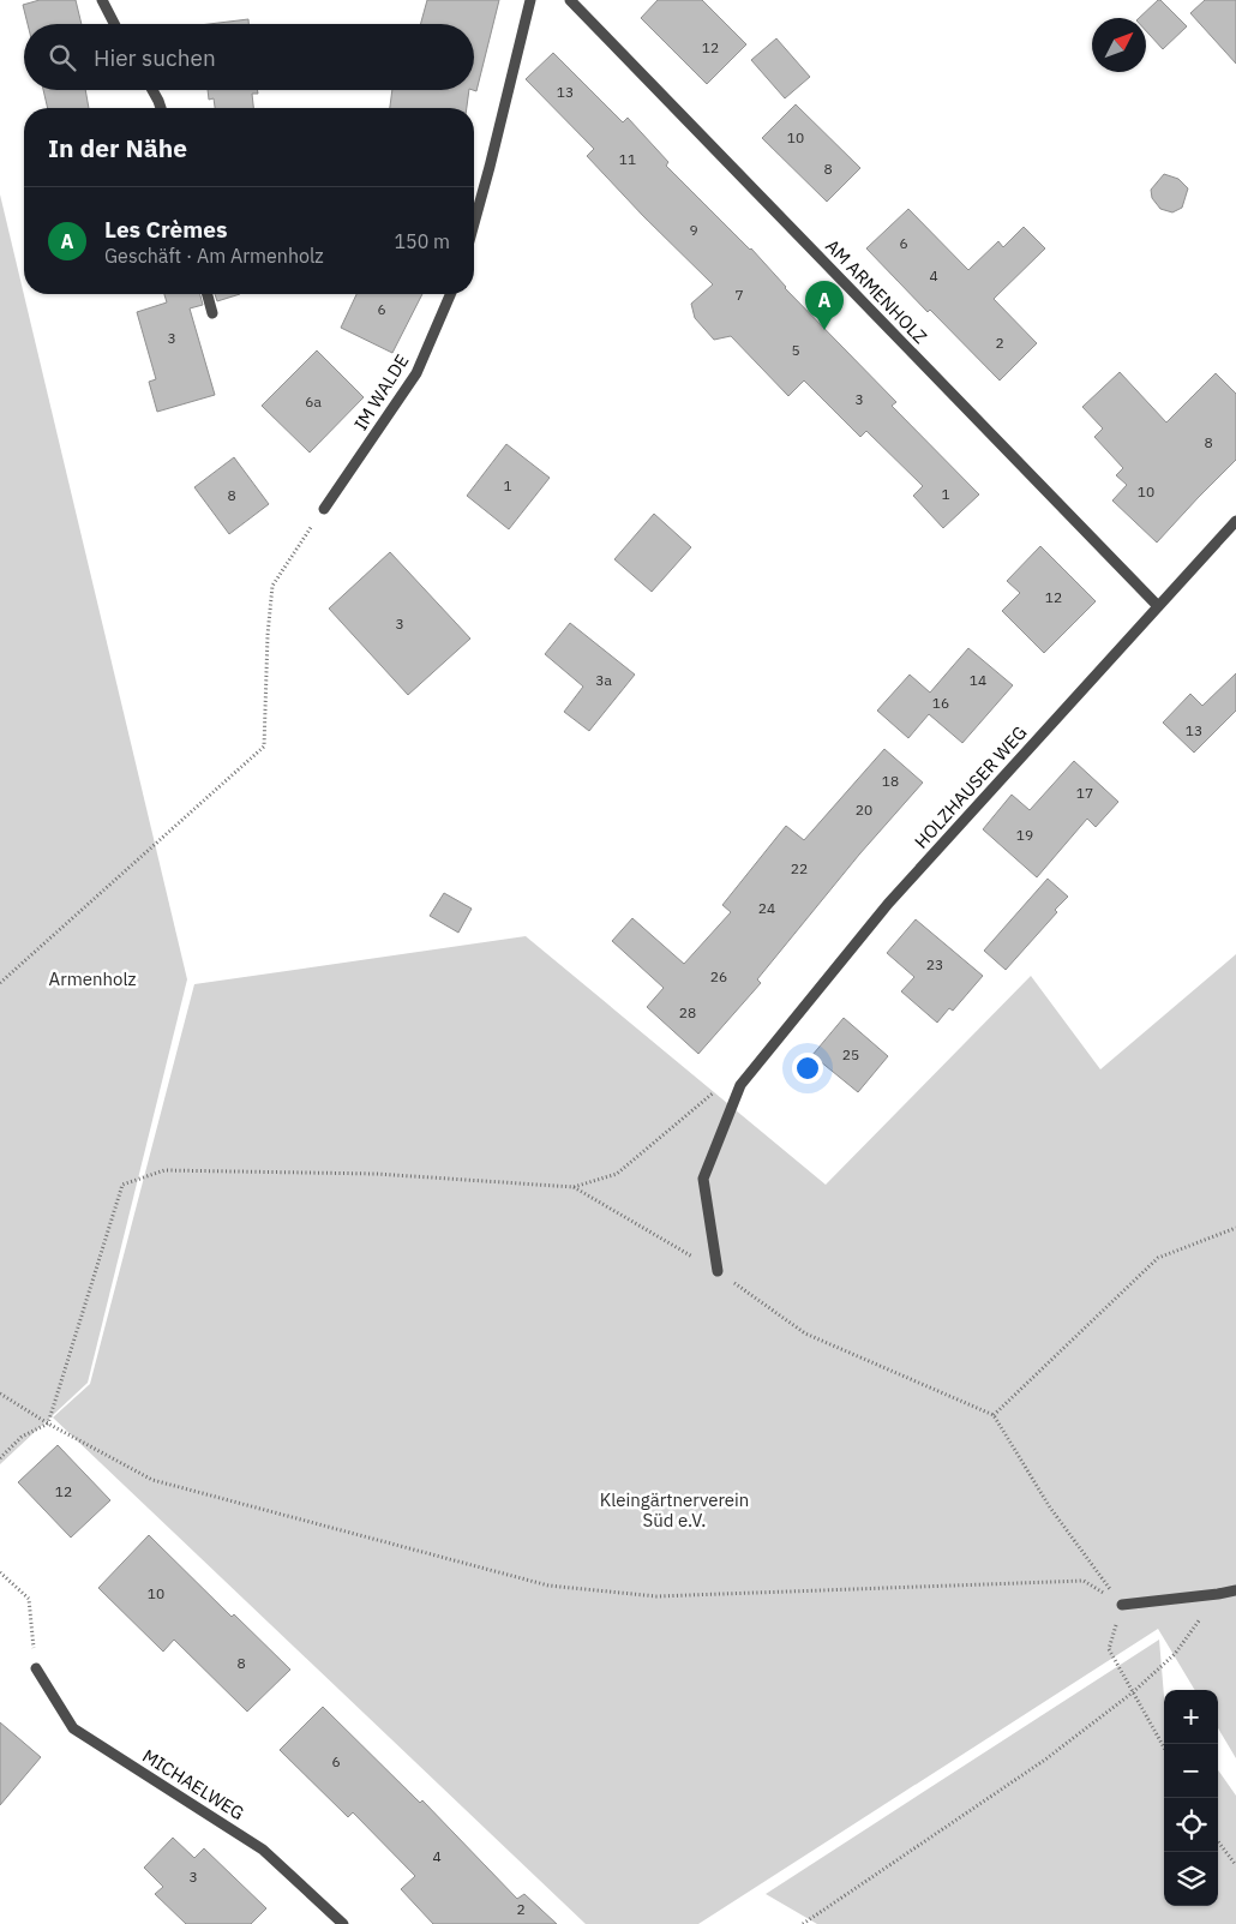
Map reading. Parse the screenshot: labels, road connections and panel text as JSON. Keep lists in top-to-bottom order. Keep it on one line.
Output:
{"streets":{"street":["AM ARMENHOLZ","IM WALDE","HOLZHAUSER WEG","MICHAELWEG"]},"crossings":[["AM ARMENHOLZ","HOLZHAUSER WEG"]],"parks":["Armenholz","Kleingärtnerverein Süd e.V."],"house_numbers":["12","13","10","11","8","9","6","4","7","6","3","2","5","3","6a","8","1","10","1","8","12","3","3a","14","16","13","18","17","20","19","22","24","23","26","28","25","12","10","8","6","4","3","2"],"north":"top right","page":{"search":"Hier suchen","heading":"In der Nähe","list":[{"mark":"A","name":"Les Crèmes","note":"Geschäft · Am Armenholz","value":"150 m"}],"pins":"A","map_buttons":["+","−"]}}
